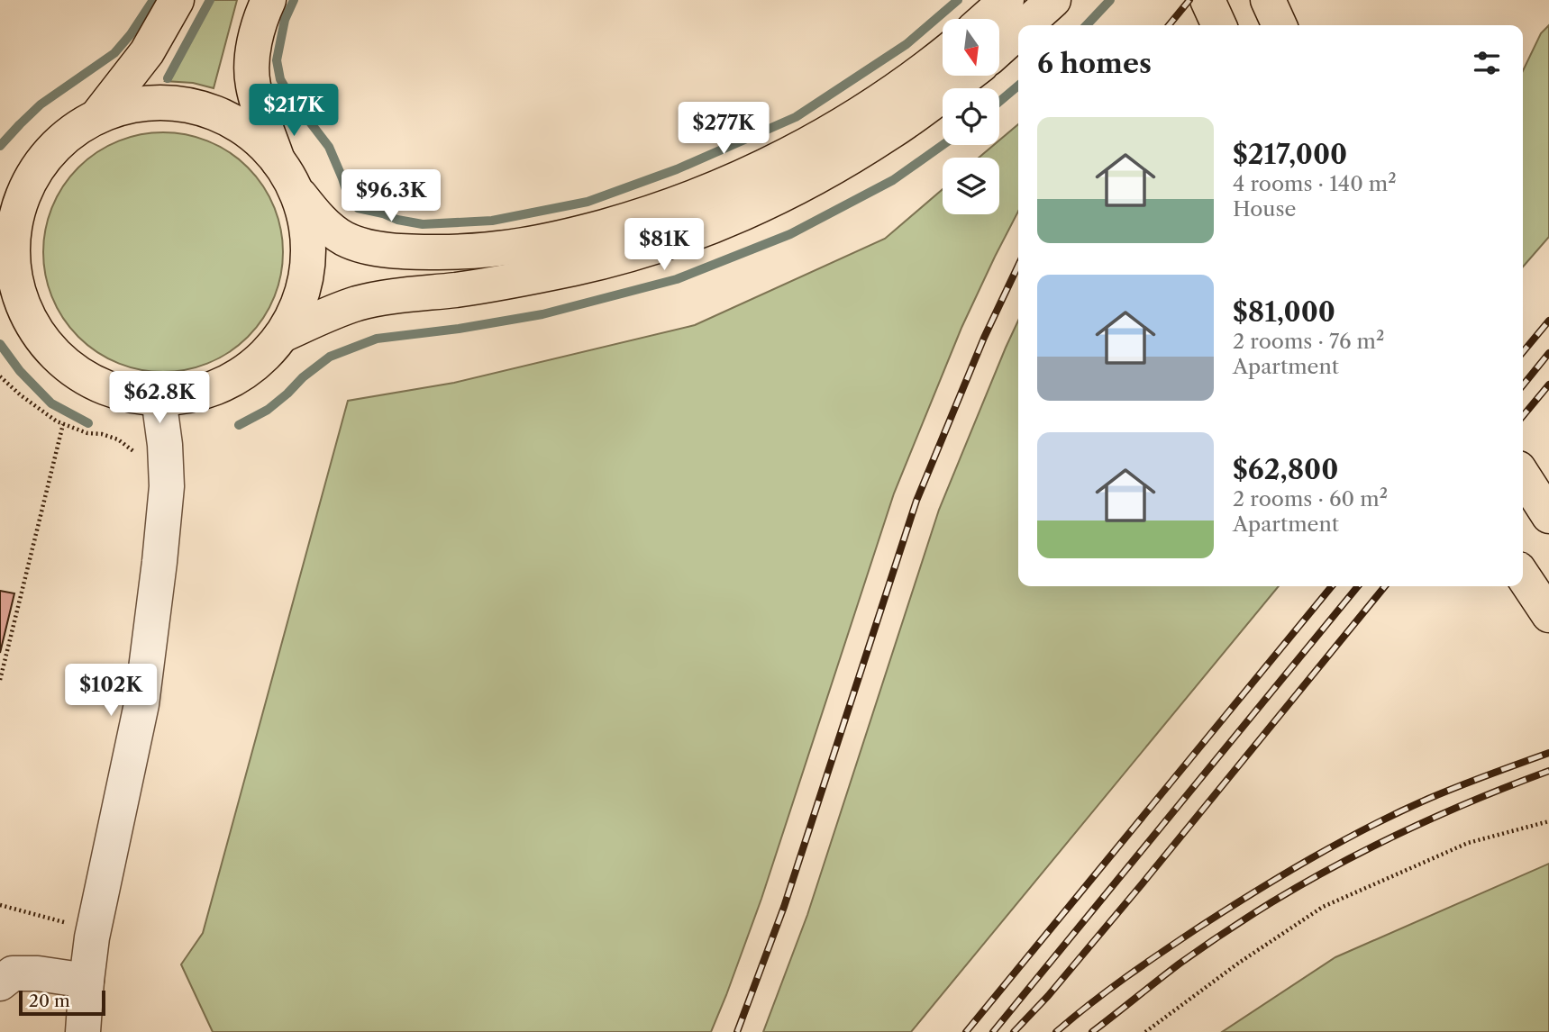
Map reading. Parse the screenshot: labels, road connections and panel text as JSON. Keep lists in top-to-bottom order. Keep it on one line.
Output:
{"scale_bar":"20 m","north":"bottom","page":{"heading":"6 homes","price":["$217K","$277K","$96.3K","$81K","$62.8K","$102K"],"list":[{"name":"$217,000","note":"4 rooms · 140 m² · House"},{"name":"$81,000","note":"2 rooms · 76 m² · Apartment"},{"name":"$62,800","note":"2 rooms · 60 m² · Apartment"}],"scale":"20 m"}}
